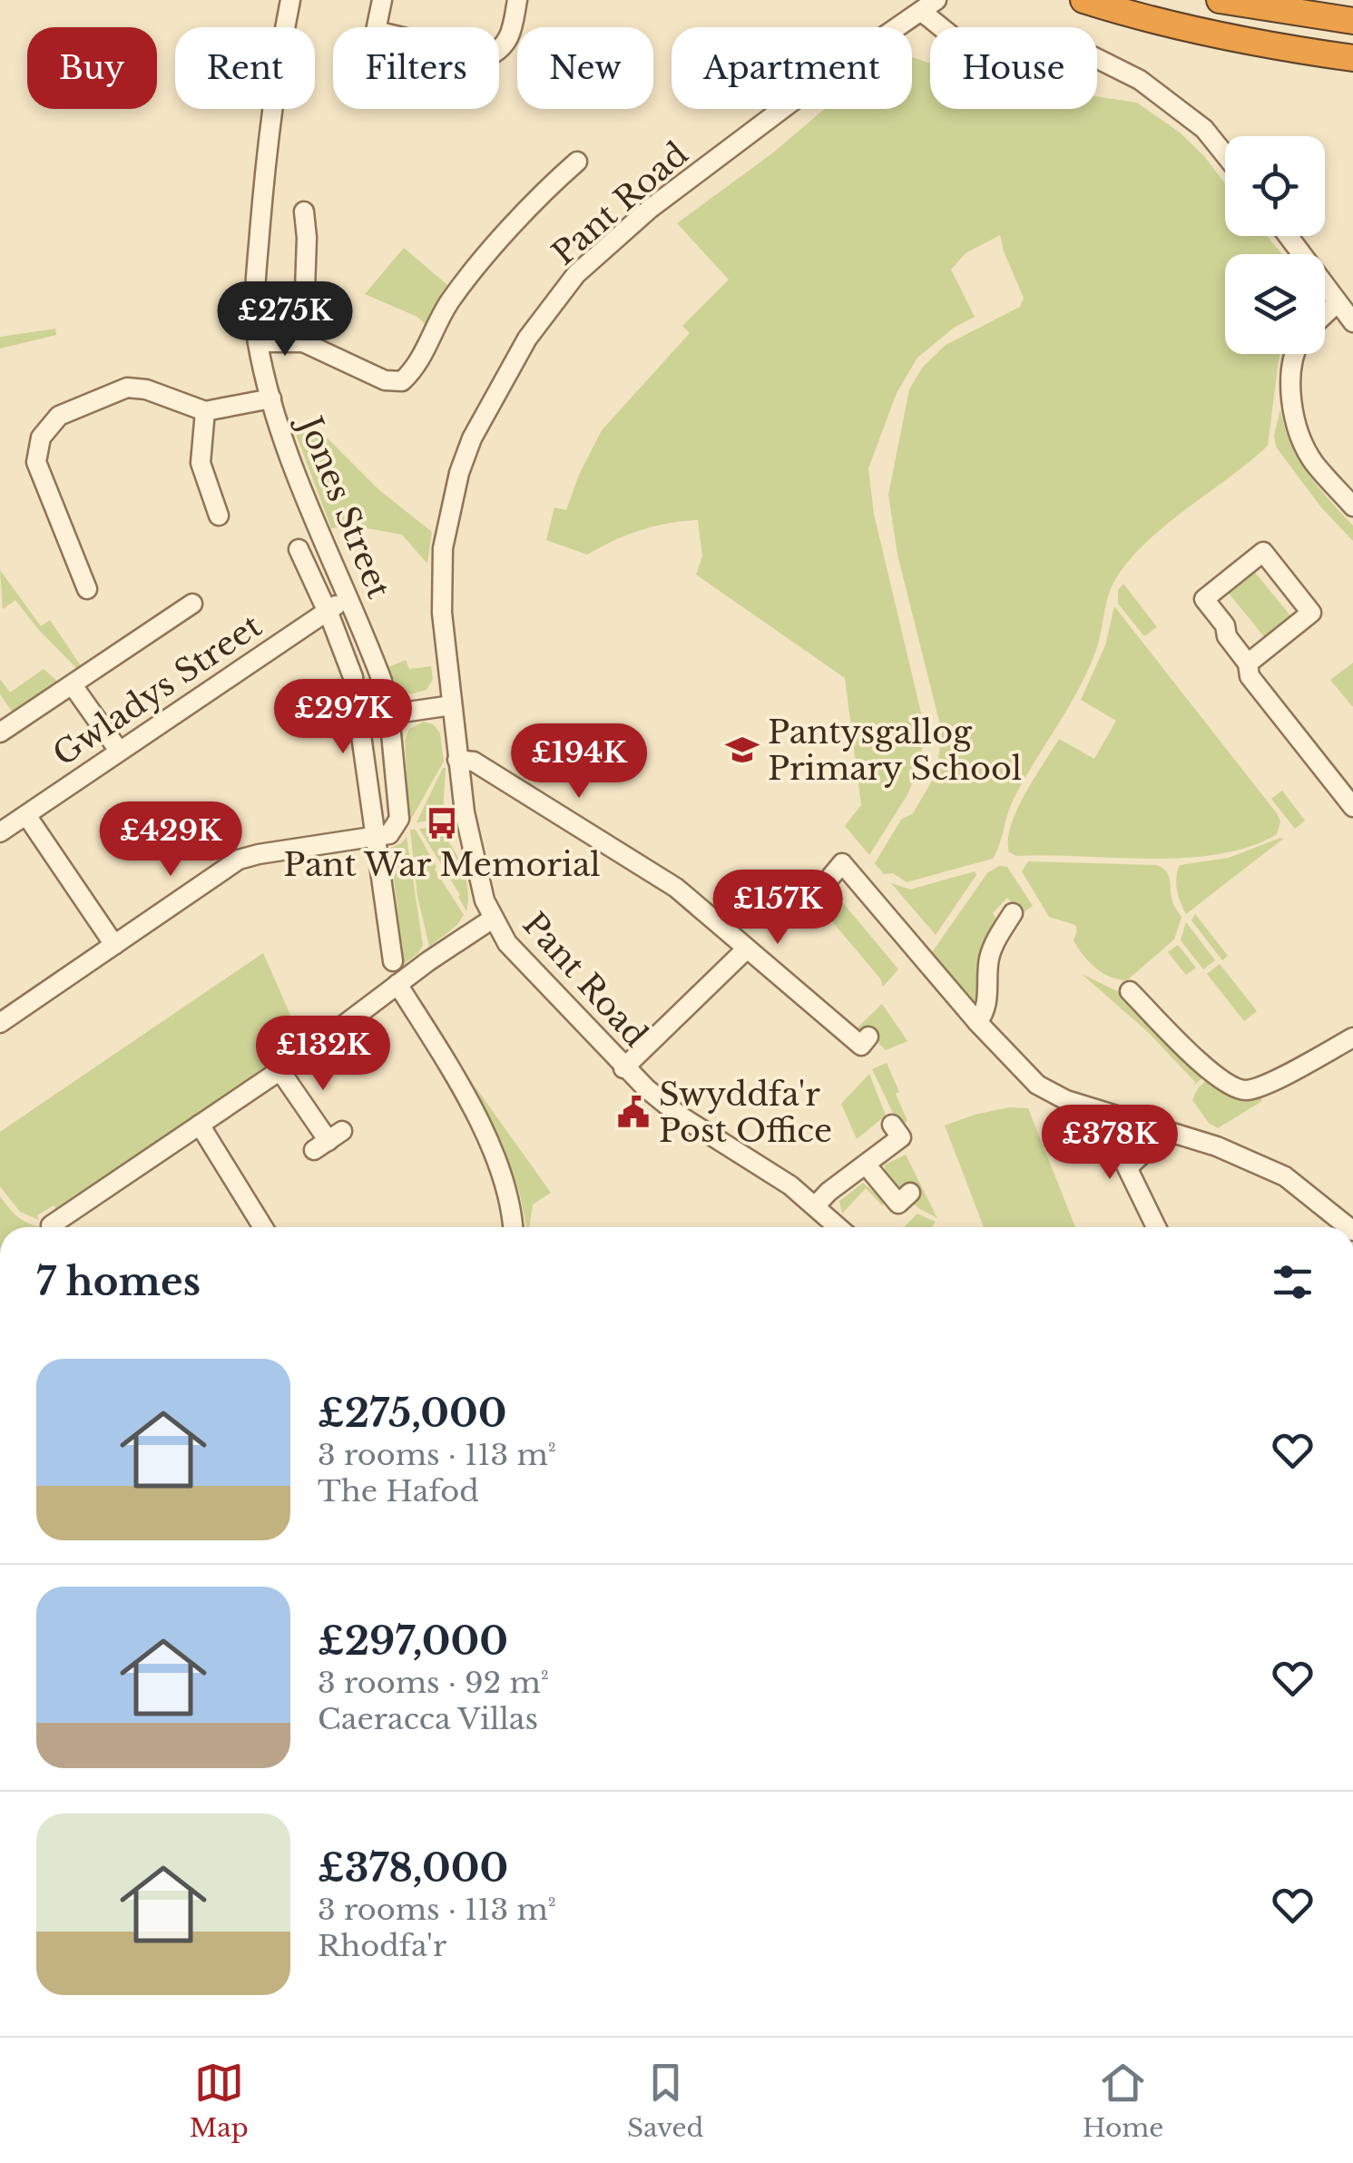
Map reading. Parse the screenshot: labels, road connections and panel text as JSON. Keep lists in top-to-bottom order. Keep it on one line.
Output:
{"streets":{"street":["Pant Road","Jones Street","Gwladys Street"]},"crossings":[["Jones Street","Gwladys Street"]],"places":{"school or university":["Pantysgallog Primary School"],"bus stop":["Pant War Memorial"],"public building":["Swyddfa'r Post Office"]},"page":{"chip":["Buy","Rent","Filters","New","Apartment","House"],"price":["£275K","£297K","£194K","£429K","£157K","£132K","£378K"],"heading":"7 homes","list":[{"name":"£275,000","note":"3 rooms · 113 m² · The Hafod"},{"name":"£297,000","note":"3 rooms · 92 m² · Caeracca Villas"},{"name":"£378,000","note":"3 rooms · 113 m² · Rhodfa'r"}],"tabs":["Map","Saved","Home"]}}
